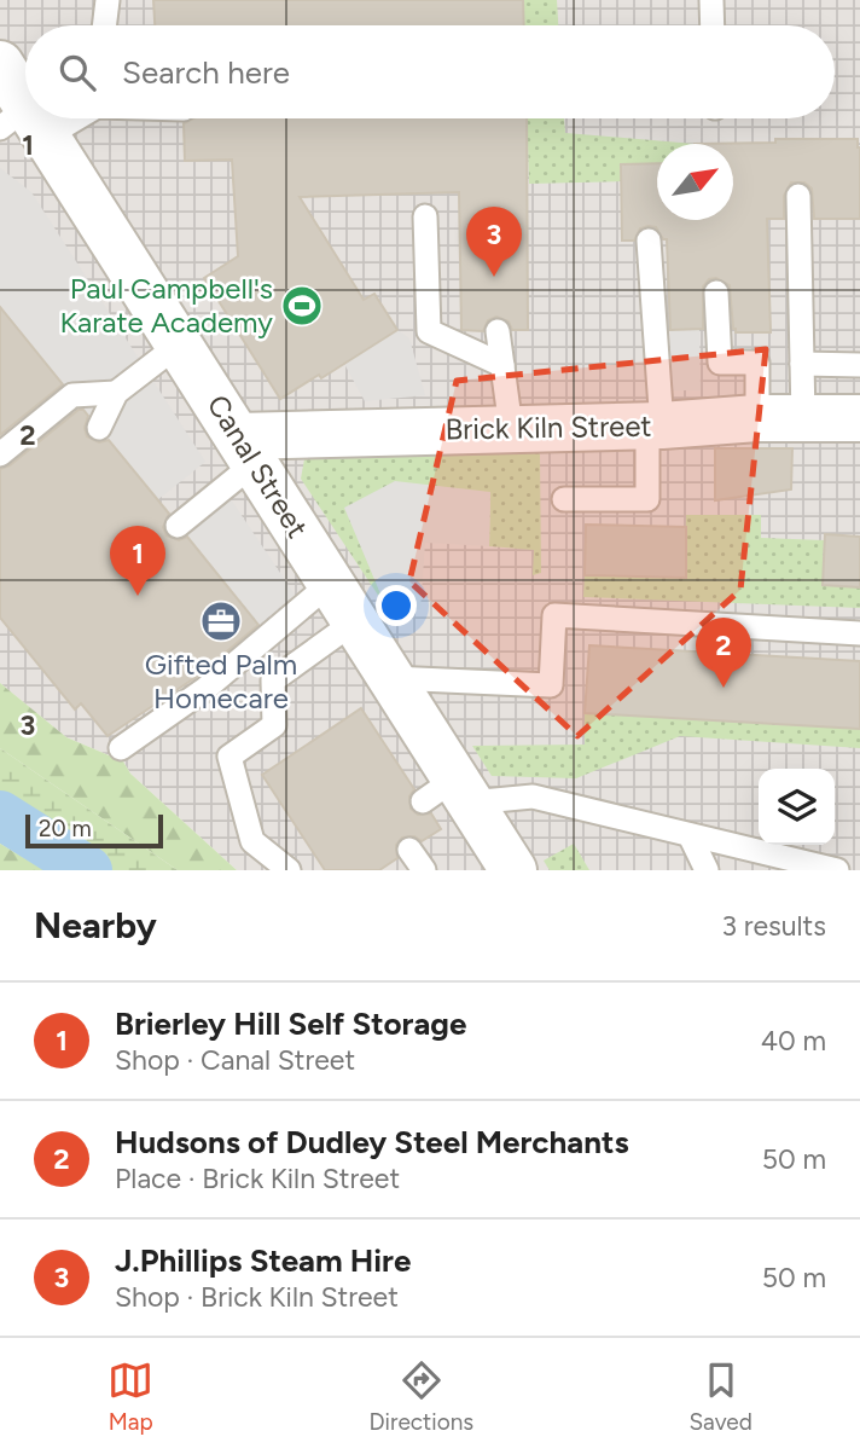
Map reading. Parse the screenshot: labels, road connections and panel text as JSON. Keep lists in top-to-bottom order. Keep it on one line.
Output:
{"streets":{"street":["Brick Kiln Street","Canal Street"]},"crossings":[["Brick Kiln Street","Canal Street"]],"places":{"sports":["Paul Campbell's Karate Academy"],"office":["Gifted Palm Homecare"]},"scale_bar":"20 m","north":"top right","page":{"search":"Search here","pins":["3","1","2"],"scale":"20 m","heading":["Nearby","3 results"],"list":[{"mark":"1","name":"Brierley Hill Self Storage","note":"Shop · Canal Street","value":"40 m"},{"mark":"2","name":"Hudsons of Dudley Steel Merchants","note":"Place · Brick Kiln Street","value":"50 m"},{"mark":"3","name":"J.Phillips Steam Hire","note":"Shop · Brick Kiln Street","value":"50 m"}],"nav":["Map","Directions","Saved"]},"grid":{"rows":["1","2","3"]}}
